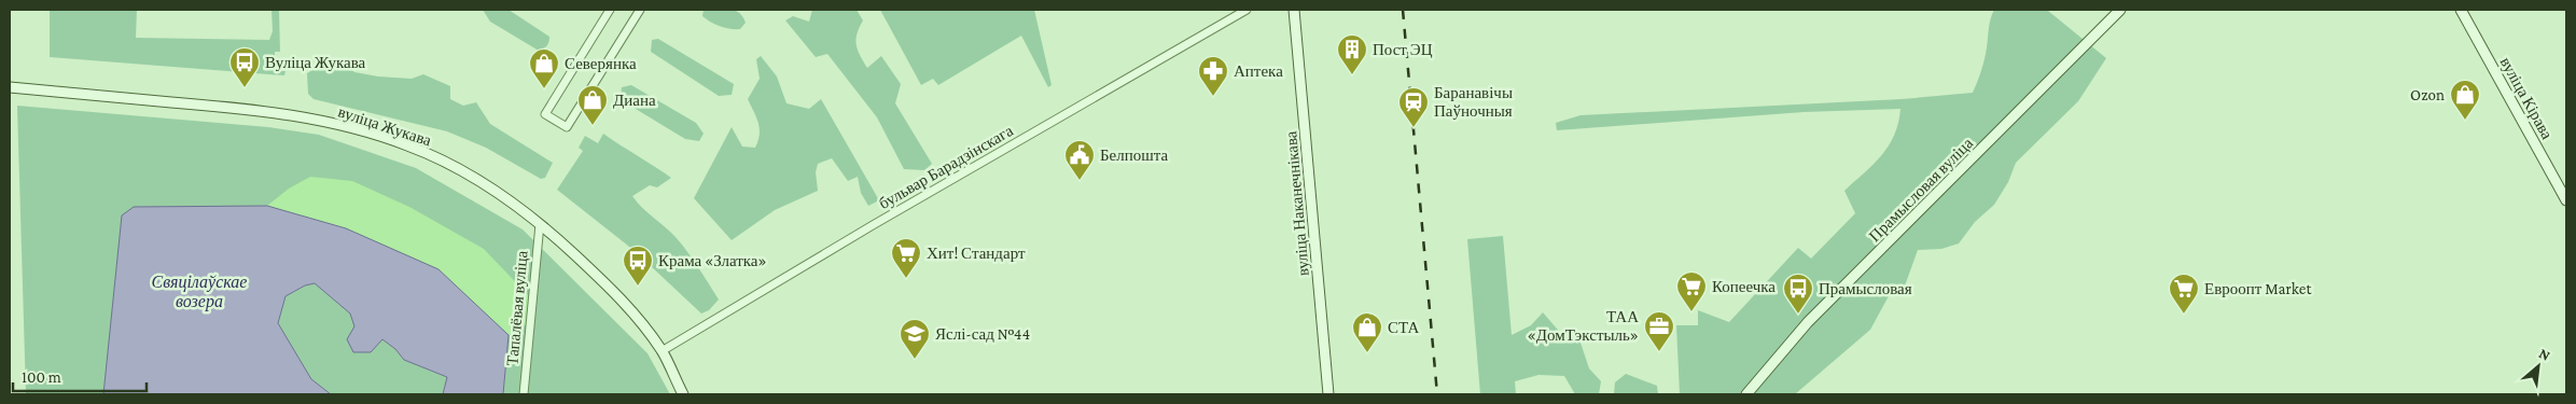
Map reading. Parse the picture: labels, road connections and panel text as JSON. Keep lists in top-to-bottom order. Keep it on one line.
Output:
{"streets":{"main road":["вуліца Кірава","вуліца Жукава","Прамысловая вуліца","вуліца Наканечнікава"],"street":["бульвар Барадзінскага","Тапалёвая вуліца"]},"crossings":[["вуліца Жукава","бульвар Барадзінскага"],["вуліца Жукава","Тапалёвая вуліца"]],"water":["Свяцілаўскае возера"],"places":{"building":["Пост ЭЦ"],"bus stop":["Вуліца Жукава","Крама «Златка»","Прамысловая"],"shop":["Северянка","Ozon","Диана","СТА"],"pharmacy":["Аптека"],"station":["Баранавічы Паўночныя"],"public building":["Белпошта"],"supermarket":["Хит! Стандарт","Копеечка","Евроопт Market"],"office":["ТАА «ДомТэкстыль»"],"school or university":["Яслі-сад №44"]},"scale_bar":"100 m","north":"top right"}
